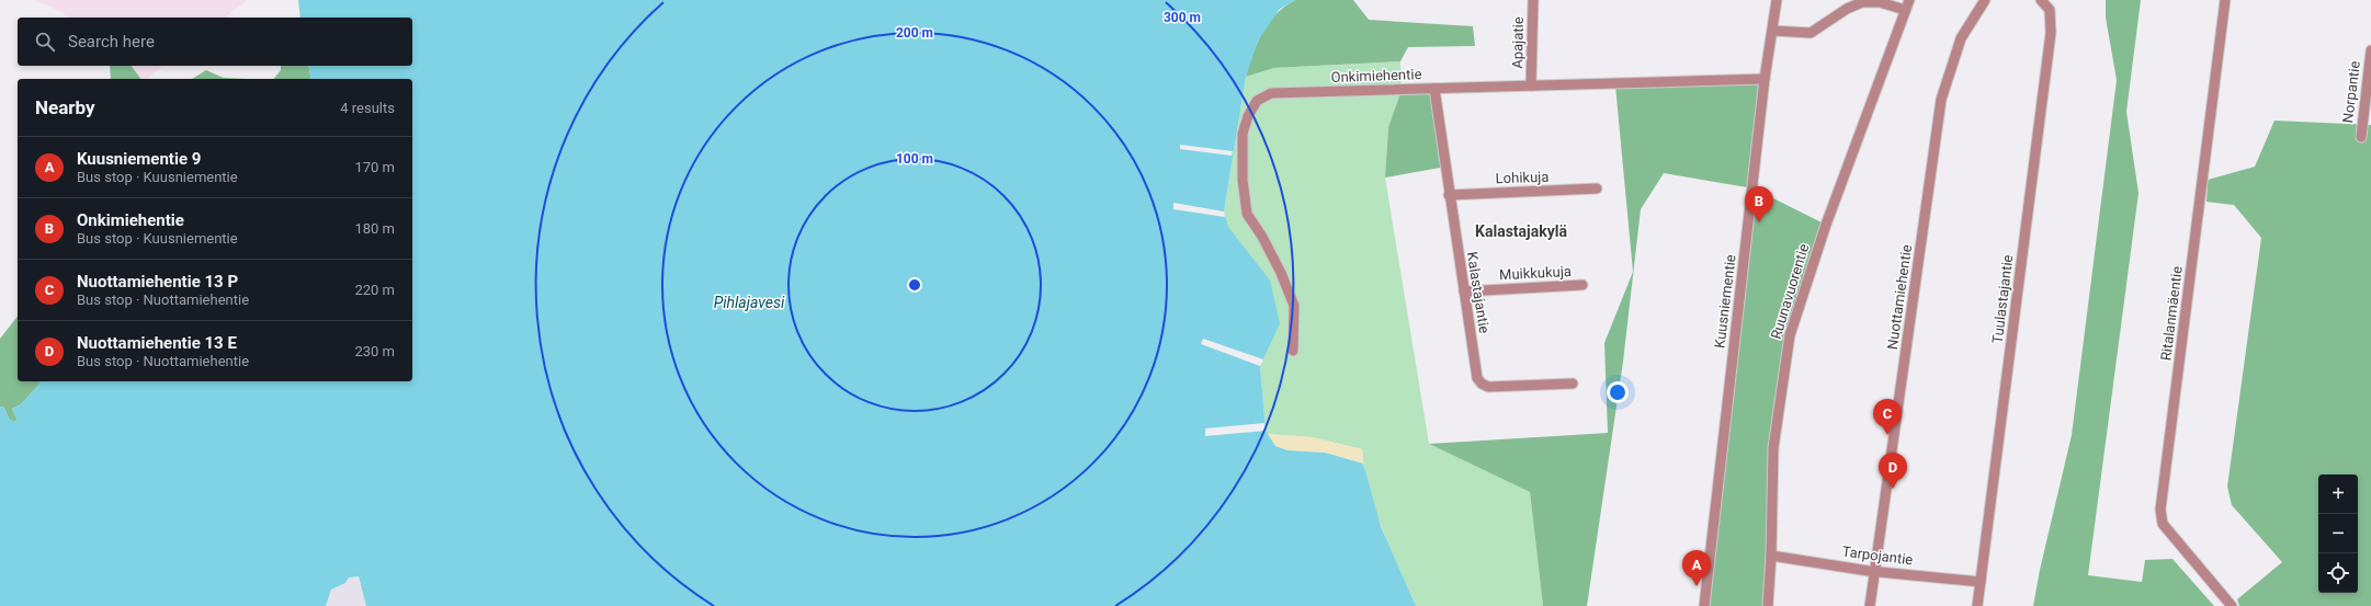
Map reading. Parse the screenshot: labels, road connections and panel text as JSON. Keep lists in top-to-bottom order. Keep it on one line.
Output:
{"streets":{"street":["Apajatie","Onkimiehentie","Norpantie","Lohikuja","Muikkukuja","Ruunavuorentie","Kalastajantie","Nuottamiehentie","Tuulastajantie","Kuusniementie","Ritalanmäentie","Tarpojantie"]},"crossings":[["Apajatie","Onkimiehentie"],["Onkimiehentie","Kalastajantie"],["Onkimiehentie","Kuusniementie"],["Lohikuja","Kalastajantie"],["Muikkukuja","Kalastajantie"],["Ruunavuorentie","Tarpojantie"],["Nuottamiehentie","Tarpojantie"],["Tuulastajantie","Tarpojantie"]],"districts":["Kalastajakylä"],"water":["Pihlajavesi"],"page":{"search":"Search here","heading":["Nearby","4 results"],"list":[{"mark":"A","name":"Kuusniementie 9","note":"Bus stop · Kuusniementie","value":"170 m"},{"mark":"B","name":"Onkimiehentie","note":"Bus stop · Kuusniementie","value":"180 m"},{"mark":"C","name":"Nuottamiehentie 13 P","note":"Bus stop · Nuottamiehentie","value":"220 m"},{"mark":"D","name":"Nuottamiehentie 13 E","note":"Bus stop · Nuottamiehentie","value":"230 m"}],"pins":["B","C","D","A"],"map_buttons":["+","−"]},"rings":["300 m","200 m","100 m"]}
